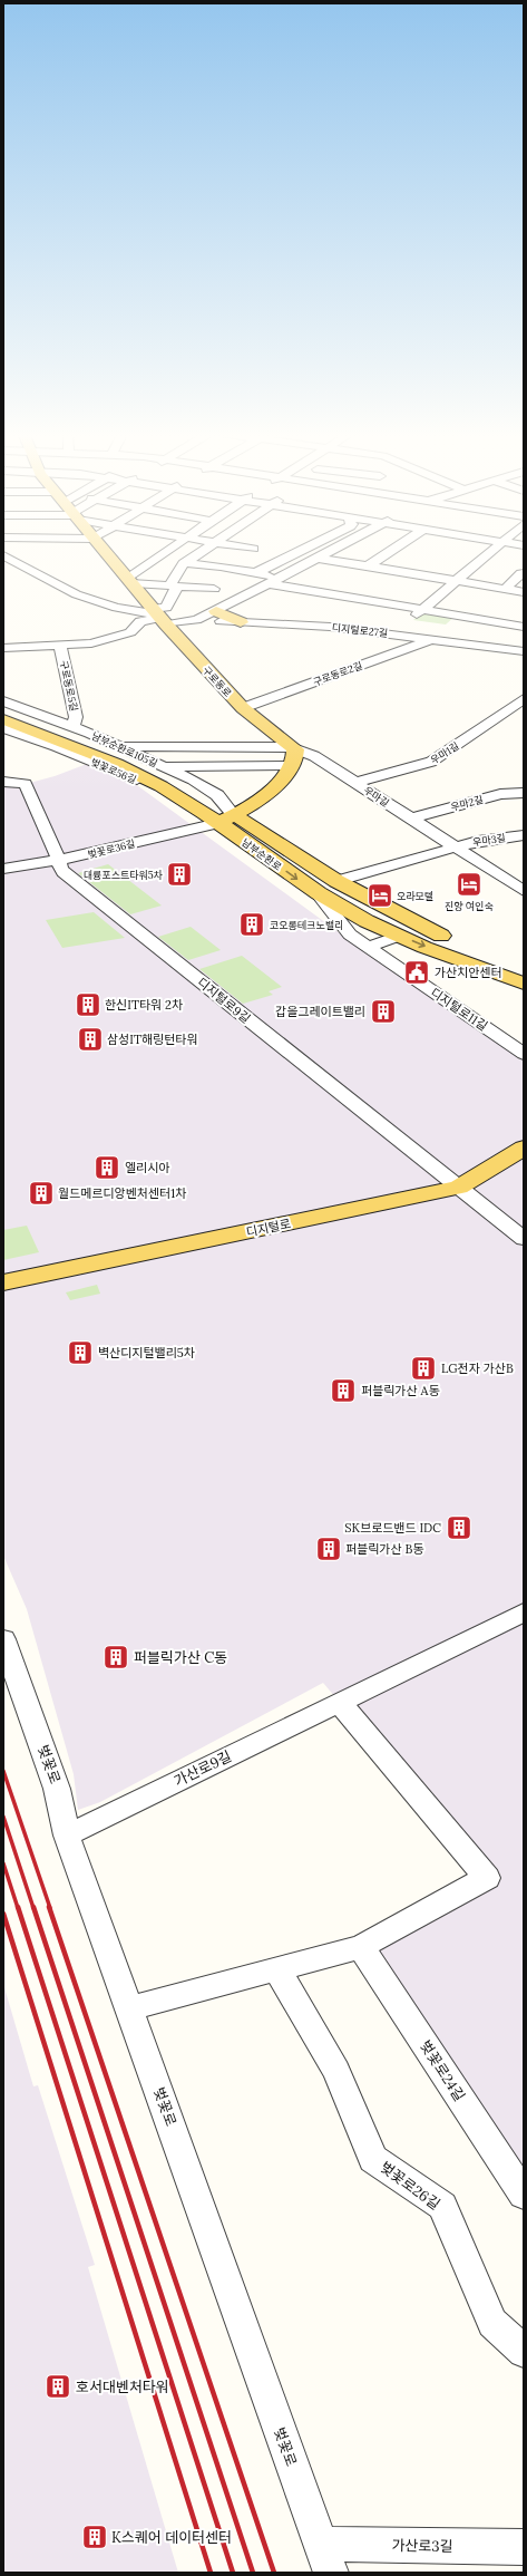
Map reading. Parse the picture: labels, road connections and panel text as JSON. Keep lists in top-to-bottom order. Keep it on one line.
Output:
{"streets":{"main road":["구로동로","남부순환로","디지털로"],"street":["디지털로27길","구로동로2길","구로동로5길","남부순환로105길","우마1길","우마길","우마2길","우마3길","벚꽃로36길","디지털로9길","디지털로11길","벚꽃로","가산로9길","벚꽃로24길","벚꽃로26길","가산로3길"]},"crossings":[["디지털로27길","구로동로2길"],["구로동로2길","구로동로"],["구로동로","구로동로5길"],["구로동로","우마길"],["구로동로5길","남부순환로105길"],["남부순환로105길","벚꽃로36길"],["남부순환로105길","남부순환로"],["우마1길","우마길"],["우마길","우마2길"],["우마길","우마3길"],["벚꽃로36길","남부순환로"],["벚꽃로36길","디지털로9길"],["남부순환로","디지털로11길"],["디지털로9길","디지털로"],["벚꽃로","가산로9길"],["벚꽃로","가산로3길"]],"places":{"building":["대륭포스트타워5차","코오롱테크노밸리","한신IT타워 2차","갑을그레이트밸리","삼성IT해링턴타워","엘리시아","월드메르디앙벤처센터1차","벽산디지털밸리5차","LG전자 가산B","퍼블릭가산 A동","SK브로드밴드 IDC","퍼블릭가산 B동","퍼블릭가산 C동","호서대벤처타워","K스퀘어 데이터센터"],"hotel":["진양 여인숙","오라모텔"],"public building":["가산치안센터"]}}
